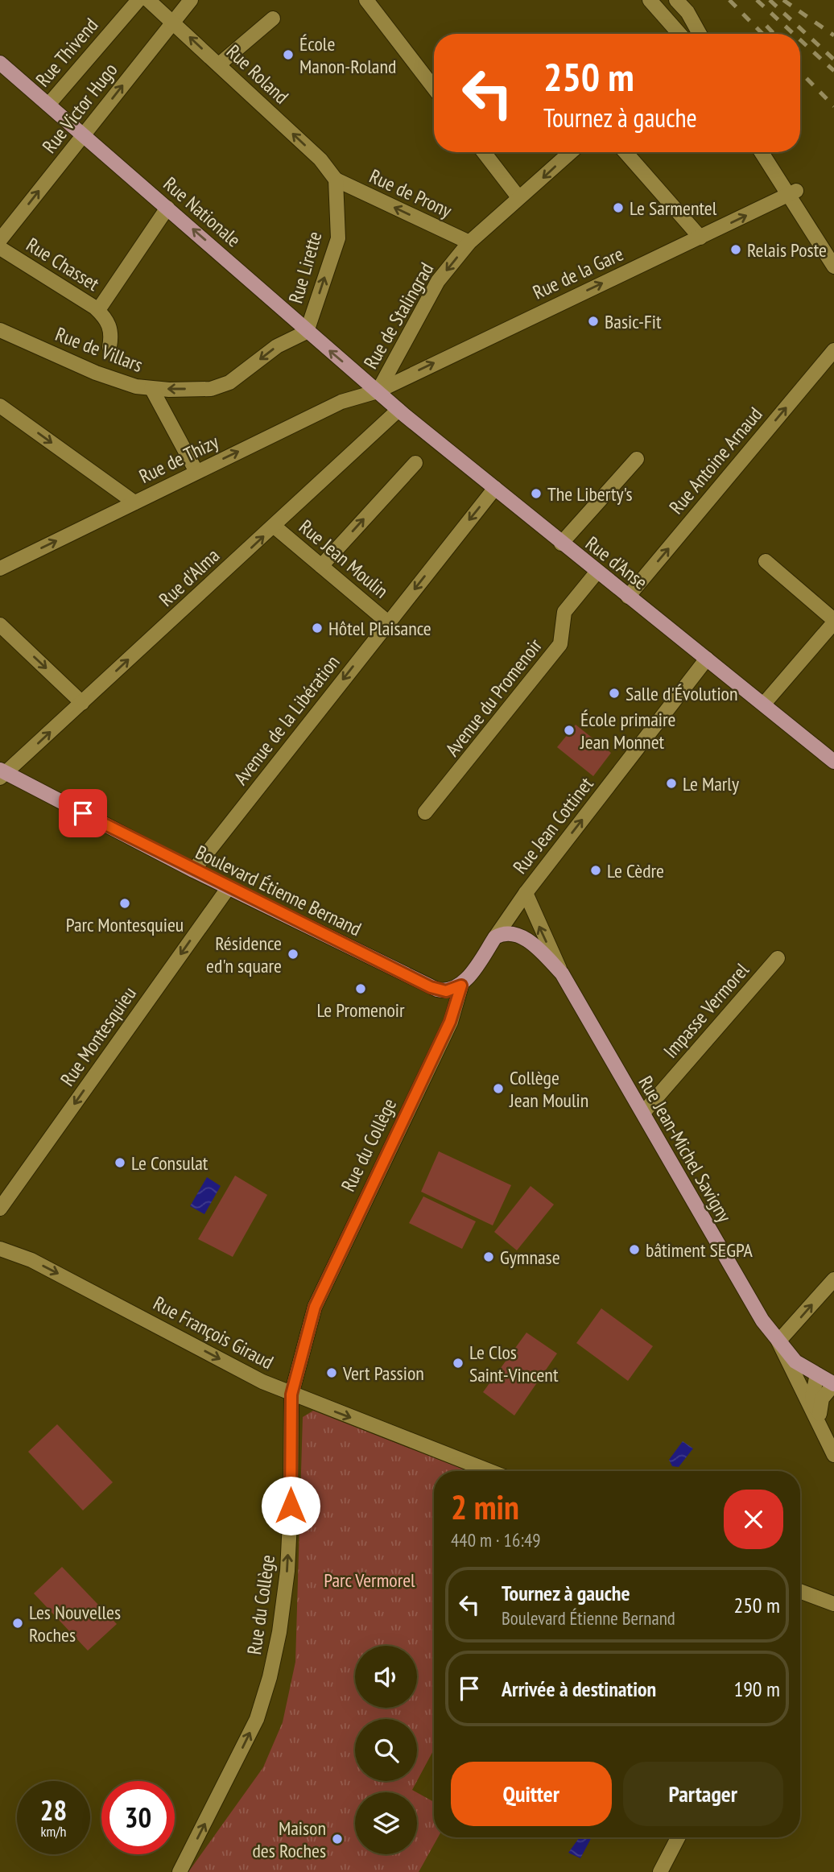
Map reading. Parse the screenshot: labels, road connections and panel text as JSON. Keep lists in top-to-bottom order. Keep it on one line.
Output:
{"streets":{"main road":["Rue Nationale","Rue d'Anse","Boulevard Étienne Bernand","Rue Jean-Michel Savigny"],"street":["Rue Thivend","Rue Roland","Rue Victor Hugo","Rue de Prony","Rue Chasset","Rue Lirette","Rue de la Gare","Rue de Stalingrad","Rue de Villars","Rue de Thizy","Rue Antoine Arnaud","Rue Jean Moulin","Rue d'Alma","Avenue du Promenoir","Avenue de la Libération","Rue Jean Cottinet","Impasse Vermorel","Rue Montesquieu","Rue du Collège","Rue François Giraud"]},"crossings":[["Rue Thivend","Rue Nationale"],["Rue Roland","Rue Victor Hugo"],["Rue Roland","Rue de Prony"],["Rue Roland","Rue Lirette"],["Rue Victor Hugo","Rue Nationale"],["Rue de Prony","Rue Lirette"],["Rue de Prony","Rue de Stalingrad"],["Rue Nationale","Rue Lirette"],["Rue Nationale","Rue de la Gare"],["Rue Nationale","Rue de Stalingrad"],["Rue Nationale","Rue de Villars"],["Rue Nationale","Rue de Thizy"],["Rue Nationale","Rue d'Anse"],["Rue Lirette","Rue de Villars"],["Rue de la Gare","Rue de Stalingrad"],["Rue de la Gare","Rue de Thizy"],["Rue de la Gare","Rue d'Anse"],["Rue de Stalingrad","Rue de Thizy"],["Rue de Stalingrad","Rue d'Anse"],["Rue de Thizy","Rue d'Anse"],["Rue Antoine Arnaud","Rue d'Anse"],["Rue Jean Moulin","Rue d'Alma"],["Rue Jean Moulin","Avenue de la Libération"],["Rue d'Anse","Rue d'Alma"],["Rue d'Anse","Avenue du Promenoir"],["Rue d'Anse","Avenue de la Libération"],["Rue d'Anse","Rue Jean Cottinet"],["Rue d'Alma","Boulevard Étienne Bernand"],["Avenue de la Libération","Boulevard Étienne Bernand"],["Rue Jean Cottinet","Rue Jean-Michel Savigny"],["Boulevard Étienne Bernand","Rue Montesquieu"],["Boulevard Étienne Bernand","Rue du Collège"],["Impasse Vermorel","Rue Jean-Michel Savigny"],["Rue du Collège","Rue François Giraud"]],"one_way":["Rue Roland","Rue de Prony","Rue Nationale","Rue Lirette","Rue de la Gare","Rue de Stalingrad","Rue de Villars","Rue de Thizy","Rue d'Alma","Avenue de la Libération","Rue Jean Cottinet","Rue Montesquieu","Rue du Collège","Rue François Giraud"],"parks":["Parc Vermorel"],"places":["École Manon-Roland","Le Sarmentel","Relais Poste","Basic-Fit","The Liberty's","Hôtel Plaisance","Salle d'Évolution","École primaire Jean Monnet","Le Marly","Le Cèdre","Parc Montesquieu","Résidence ed'n square","Le Promenoir","Collège Jean Moulin","Le Consulat","bâtiment SEGPA","Gymnase","Le Clos Saint-Vincent","Vert Passion","Les Nouvelles Roches","Maison des Roches"],"page":{"turn":["250 m","Tournez à gauche"],"heading":["2 min","440 m · 16:49"],"list":[{"name":"Tournez à gauche","note":"Boulevard Étienne Bernand","value":"250 m"},{"name":"Arrivée à destination","value":"190 m"}],"buttons":["Quitter","Partager"],"speed":"28 km/h","limit":"30"}}
